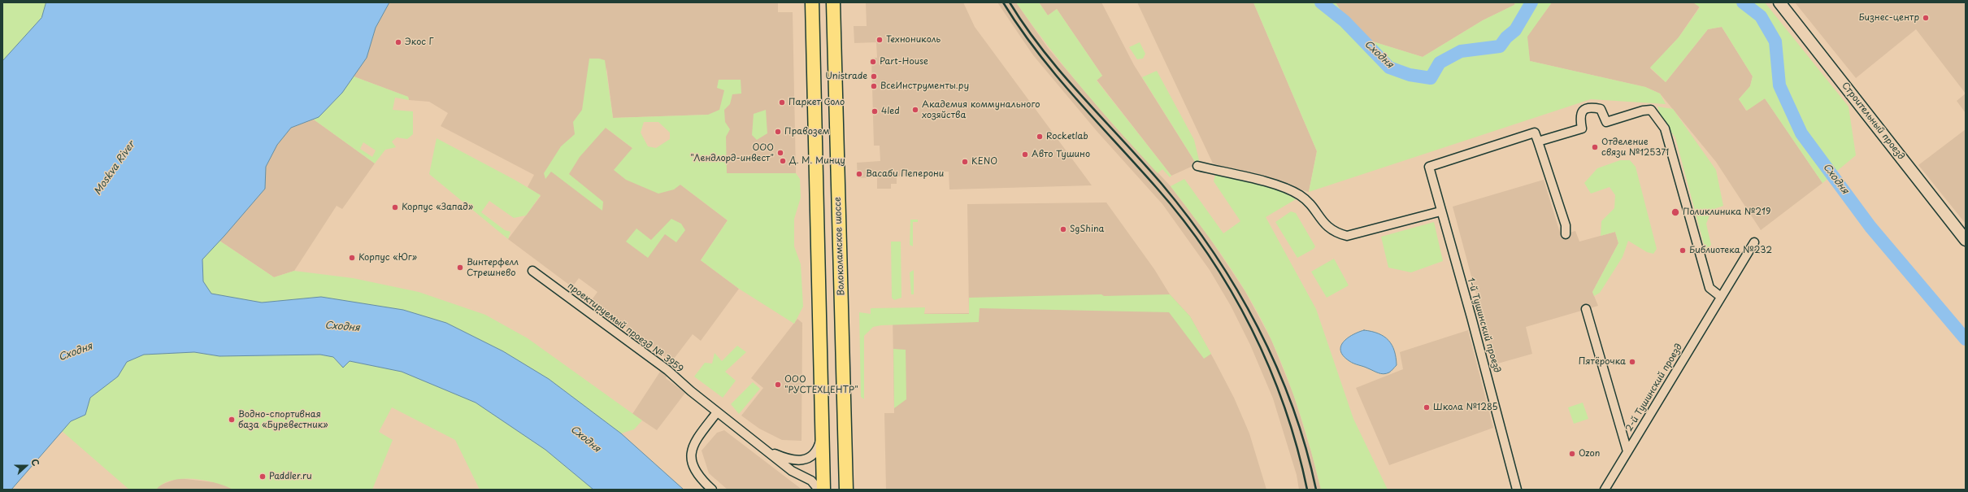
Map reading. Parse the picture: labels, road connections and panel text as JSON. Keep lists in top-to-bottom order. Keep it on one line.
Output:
{"streets":{"main road":["Волоколамское шоссе"],"street":["Строительный проезд","1-й Тушинский проезд","проектируемый проезд № 3959","2-й Тушинский проезд"]},"water":["Сходня","Moskva River"],"places":["Бизнес-центр","Технониколь","Экос Г","Part-House","Unistrade","ВсеИнструменты.ру","Паркет Соло","Академия коммунального хозяйства","4led","Правозем","Rocketlab","Отделение связи №125371","ООО \"Лендлорд-инвест\"","Авто Тушино","Д. М. Минцу","KENO","Васаби Пеперони","Корпус «Запад»","Поликлиника №219","SgShina","Библиотека №232","Корпус «Юг»","Винтерфелл Стрешнево","Пятёрочка","ООО \"РУСТЕХЦЕНТР\"","Школа №1285","Водно-спортивная база «Буревестник»","Ozon","Paddler.ru"],"north":"right"}
